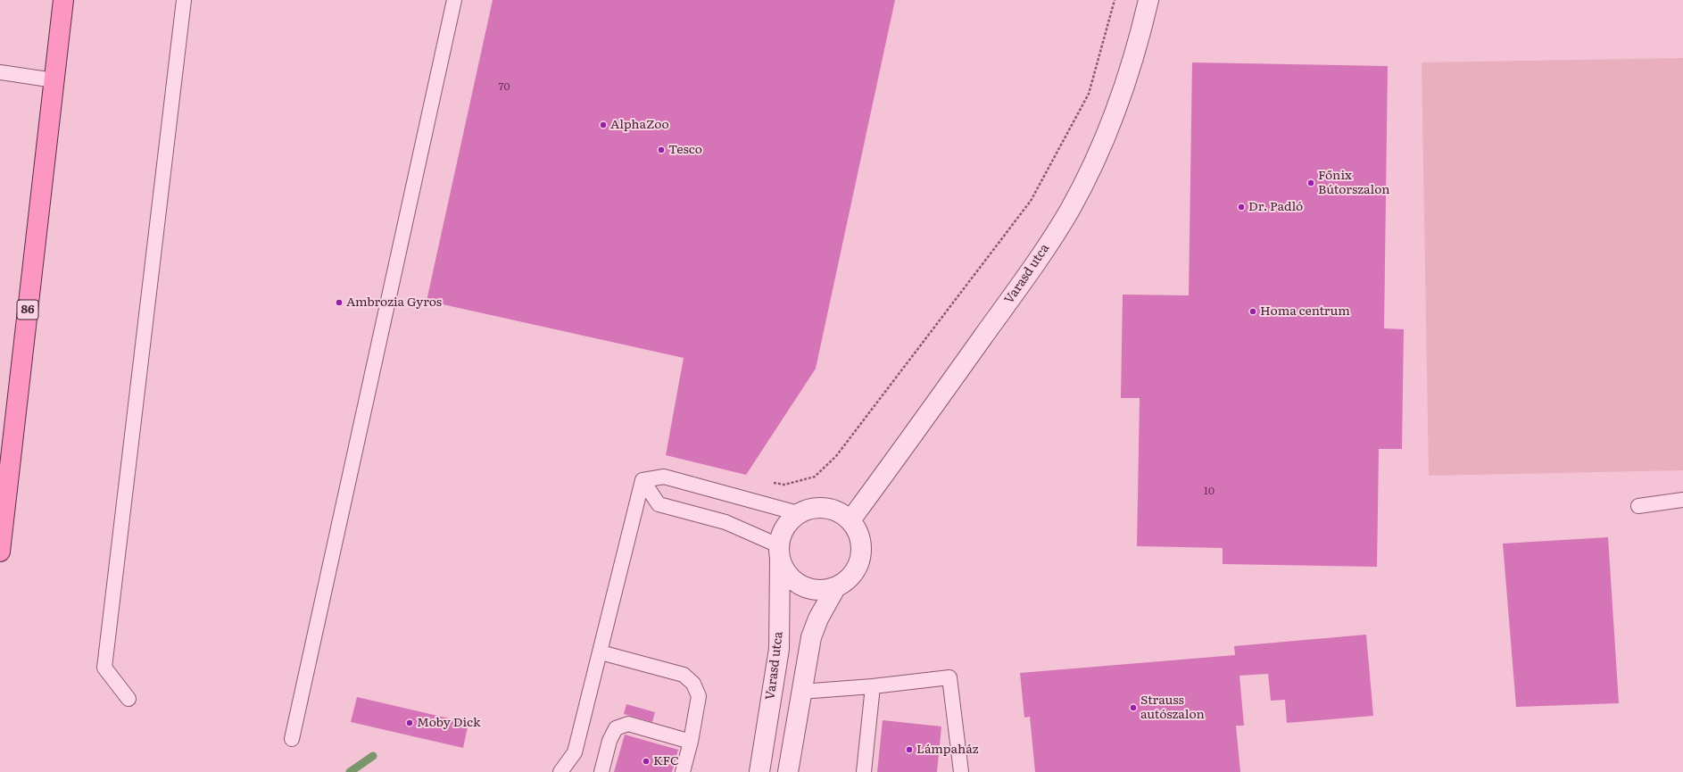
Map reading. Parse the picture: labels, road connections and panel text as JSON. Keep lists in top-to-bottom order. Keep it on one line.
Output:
{"streets":{"main road":["86"],"street":["Varasd utca"]},"places":["AlphaZoo","Tesco","Főnix Bútorszalon","Dr. Padló","Ambrozia Gyros","Homa centrum","Strauss autószalon","Moby Dick","Lámpaház","KFC"],"house_numbers":["70","10"]}
